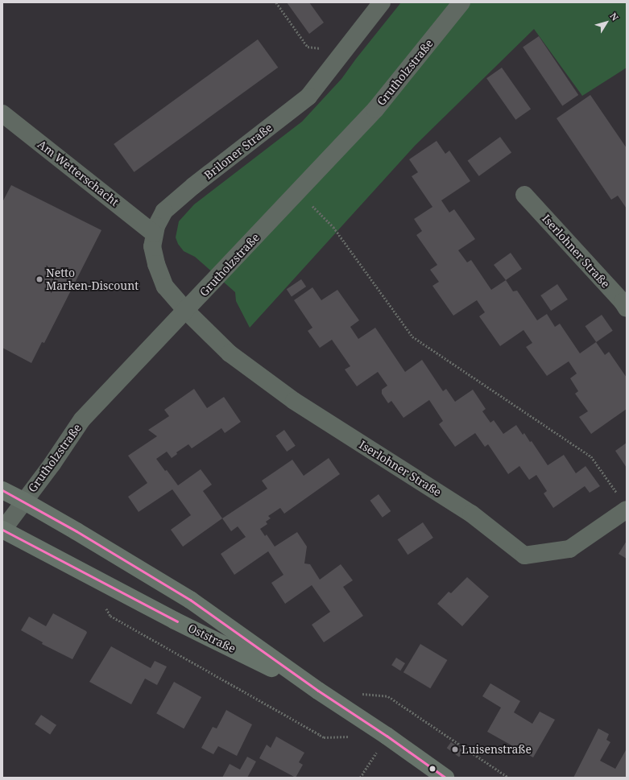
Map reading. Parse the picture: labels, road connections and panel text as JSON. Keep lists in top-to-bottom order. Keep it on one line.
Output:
{"streets":{"main road":["Oststraße"],"street":["Grutholzstraße","Briloner Straße","Am Wetterschacht","Iserlohner Straße"]},"crossings":[["Grutholzstraße","Briloner Straße"],["Grutholzstraße","Iserlohner Straße"],["Grutholzstraße","Oststraße"],["Briloner Straße","Am Wetterschacht"],["Briloner Straße","Iserlohner Straße"]],"places":["Netto Marken-Discount","Luisenstraße"],"north":"top right"}
